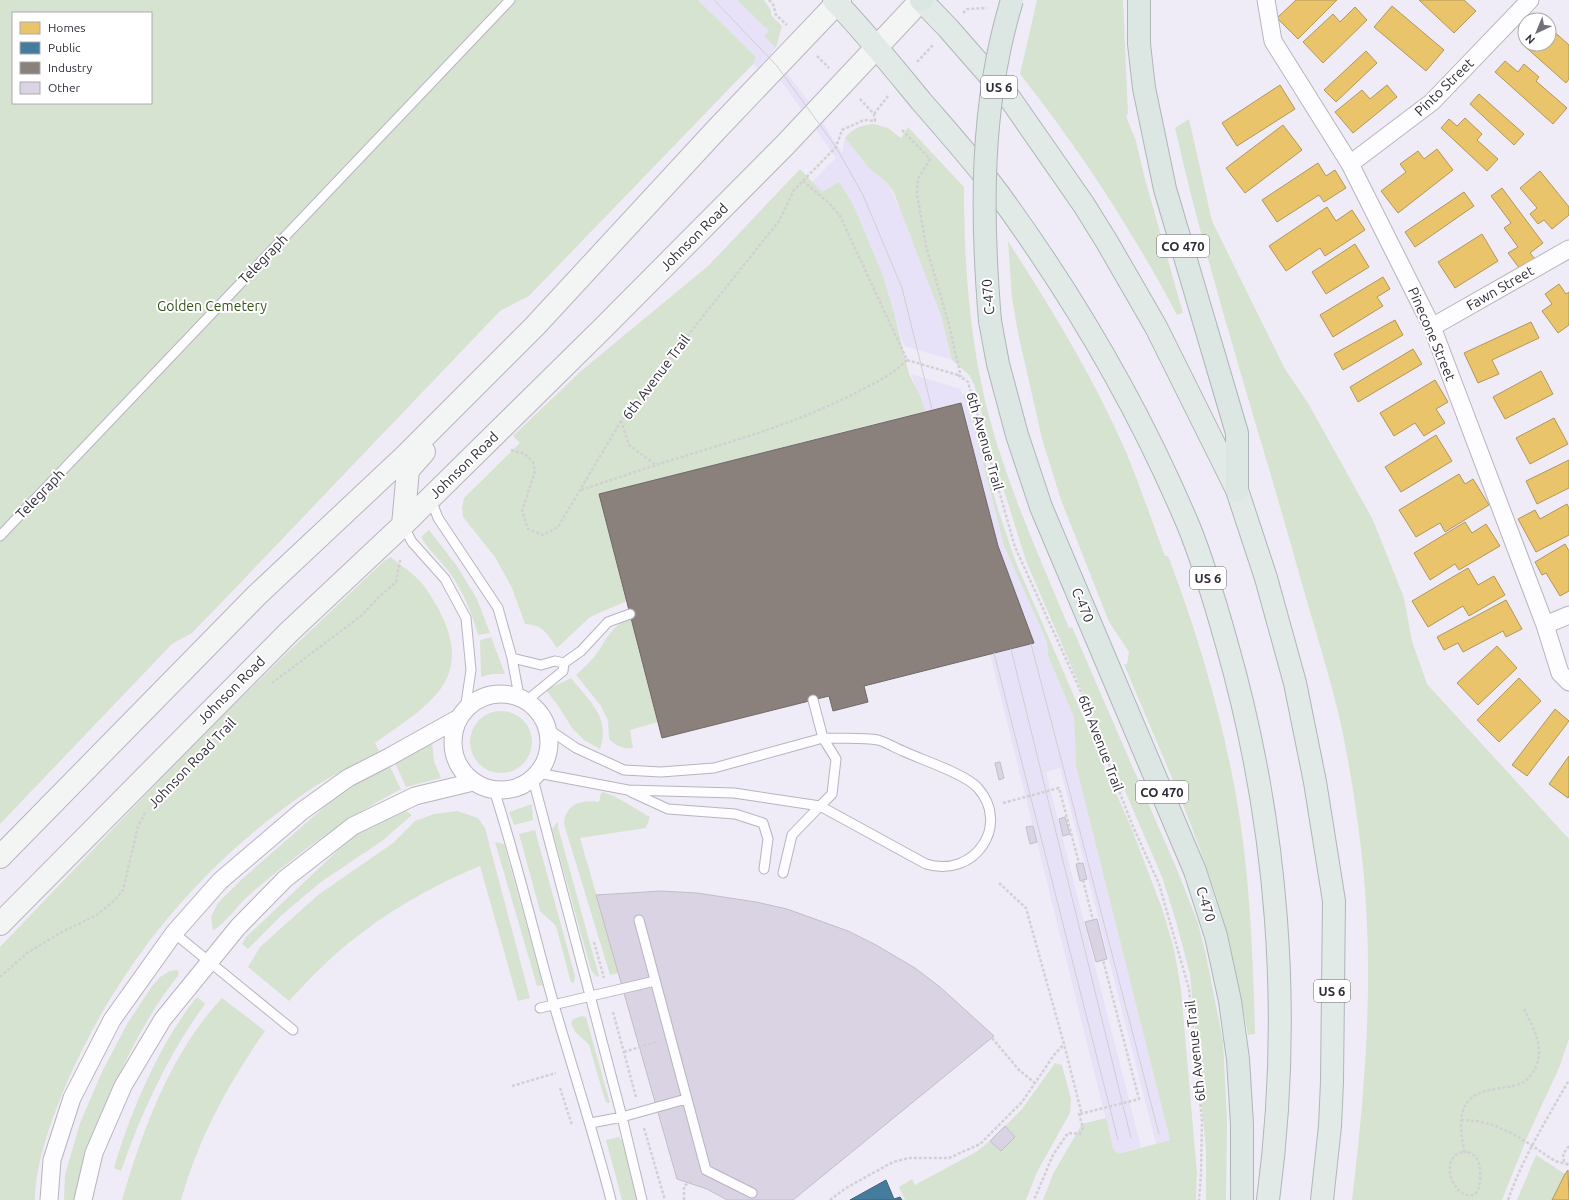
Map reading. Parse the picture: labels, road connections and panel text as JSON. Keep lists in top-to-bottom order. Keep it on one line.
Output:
{"streets":{"highway":["US 6","CO 470","C-470"],"main road":["Johnson Road"],"street":["Pinto Street","Fawn Street","Pinecone Street"],"lane":["Telegraph"],"path":["6th Avenue Trail","Johnson Road Trail"]},"crossings":[["US 6","Johnson Road"],["US 6","CO 470"],["Pinto Street","Pinecone Street"],["Fawn Street","Pinecone Street"]],"parks":["Golden Cemetery"],"legend":["Homes","Public","Industry","Other"],"north":"bottom left"}
